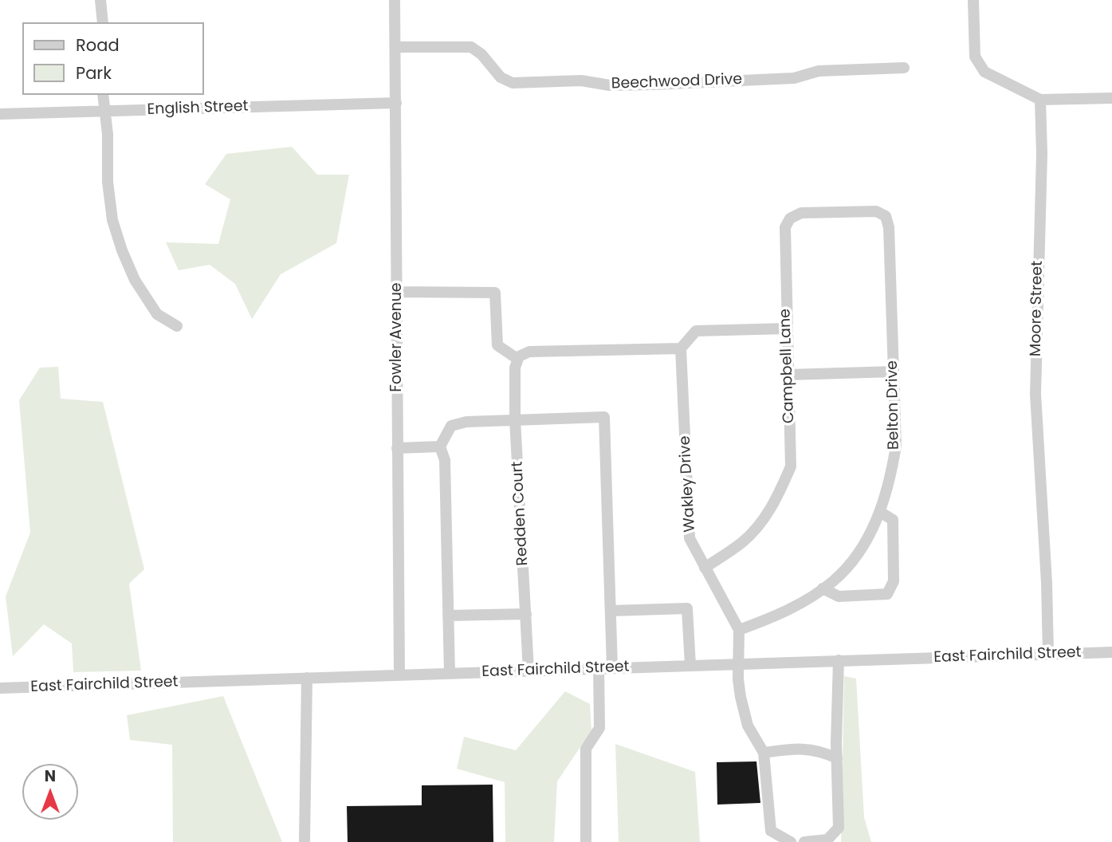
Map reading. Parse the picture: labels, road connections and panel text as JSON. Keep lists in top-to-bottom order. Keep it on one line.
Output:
{"streets":{"street":["Beechwood Drive","English Street","Moore Street","Fowler Avenue","Campbell Lane","Belton Drive","Wakley Drive","Redden Court","East Fairchild Street"]},"crossings":[["Beechwood Drive","Fowler Avenue"],["English Street","Fowler Avenue"],["Moore Street","East Fairchild Street"],["Fowler Avenue","East Fairchild Street"],["Campbell Lane","Belton Drive"],["Campbell Lane","Wakley Drive"],["Belton Drive","Wakley Drive"],["Redden Court","East Fairchild Street"]],"legend":["Road","Park"],"north":"top"}
